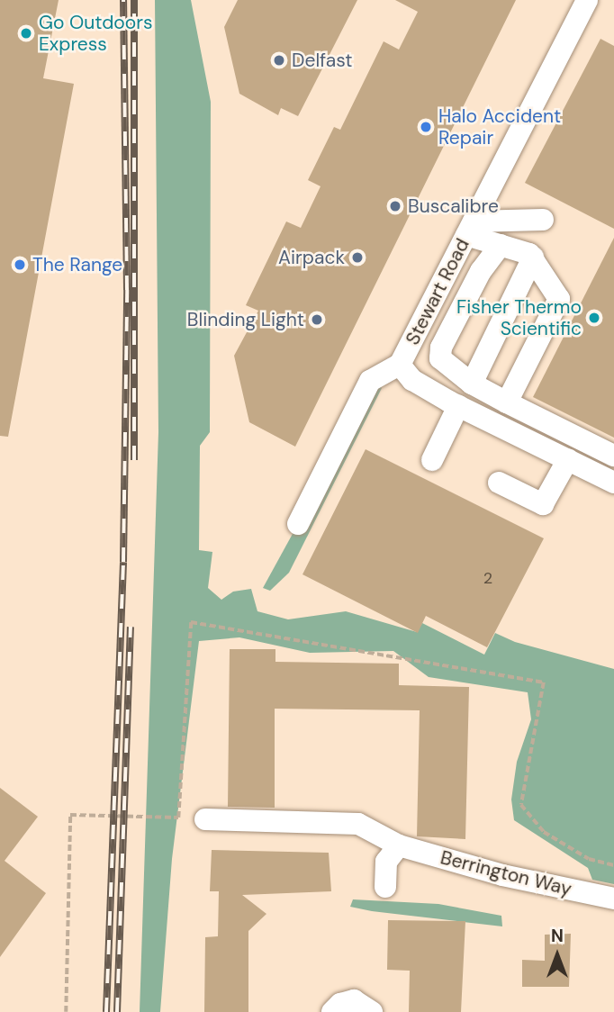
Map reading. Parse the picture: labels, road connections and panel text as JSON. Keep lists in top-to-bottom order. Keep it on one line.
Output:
{"streets":{"street":["Stewart Road","Berrington Way"]},"places":["Go Outdoors Express","Delfast","Halo Accident Repair","Buscalibre","Airpack","The Range","Fisher Thermo Scientific","Blinding Light"],"house_numbers":["2"],"north":"top"}
